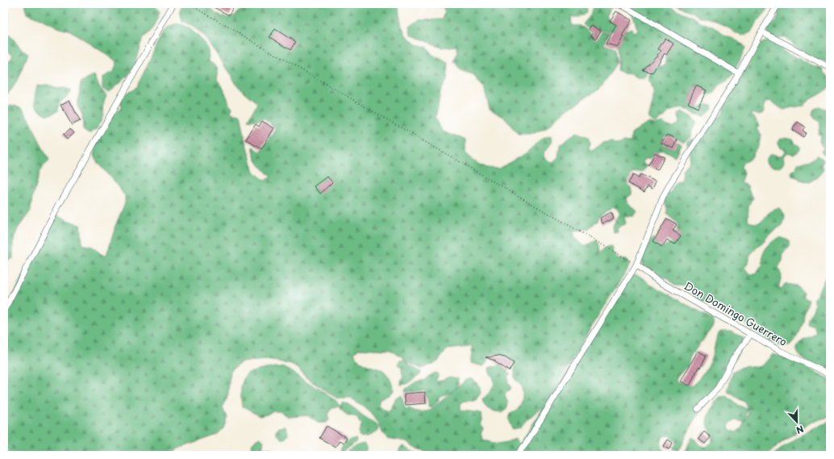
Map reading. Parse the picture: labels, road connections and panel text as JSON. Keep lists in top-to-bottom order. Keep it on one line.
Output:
{"streets":{"street":["Don Domingo Guerrero"]},"north":"bottom"}
